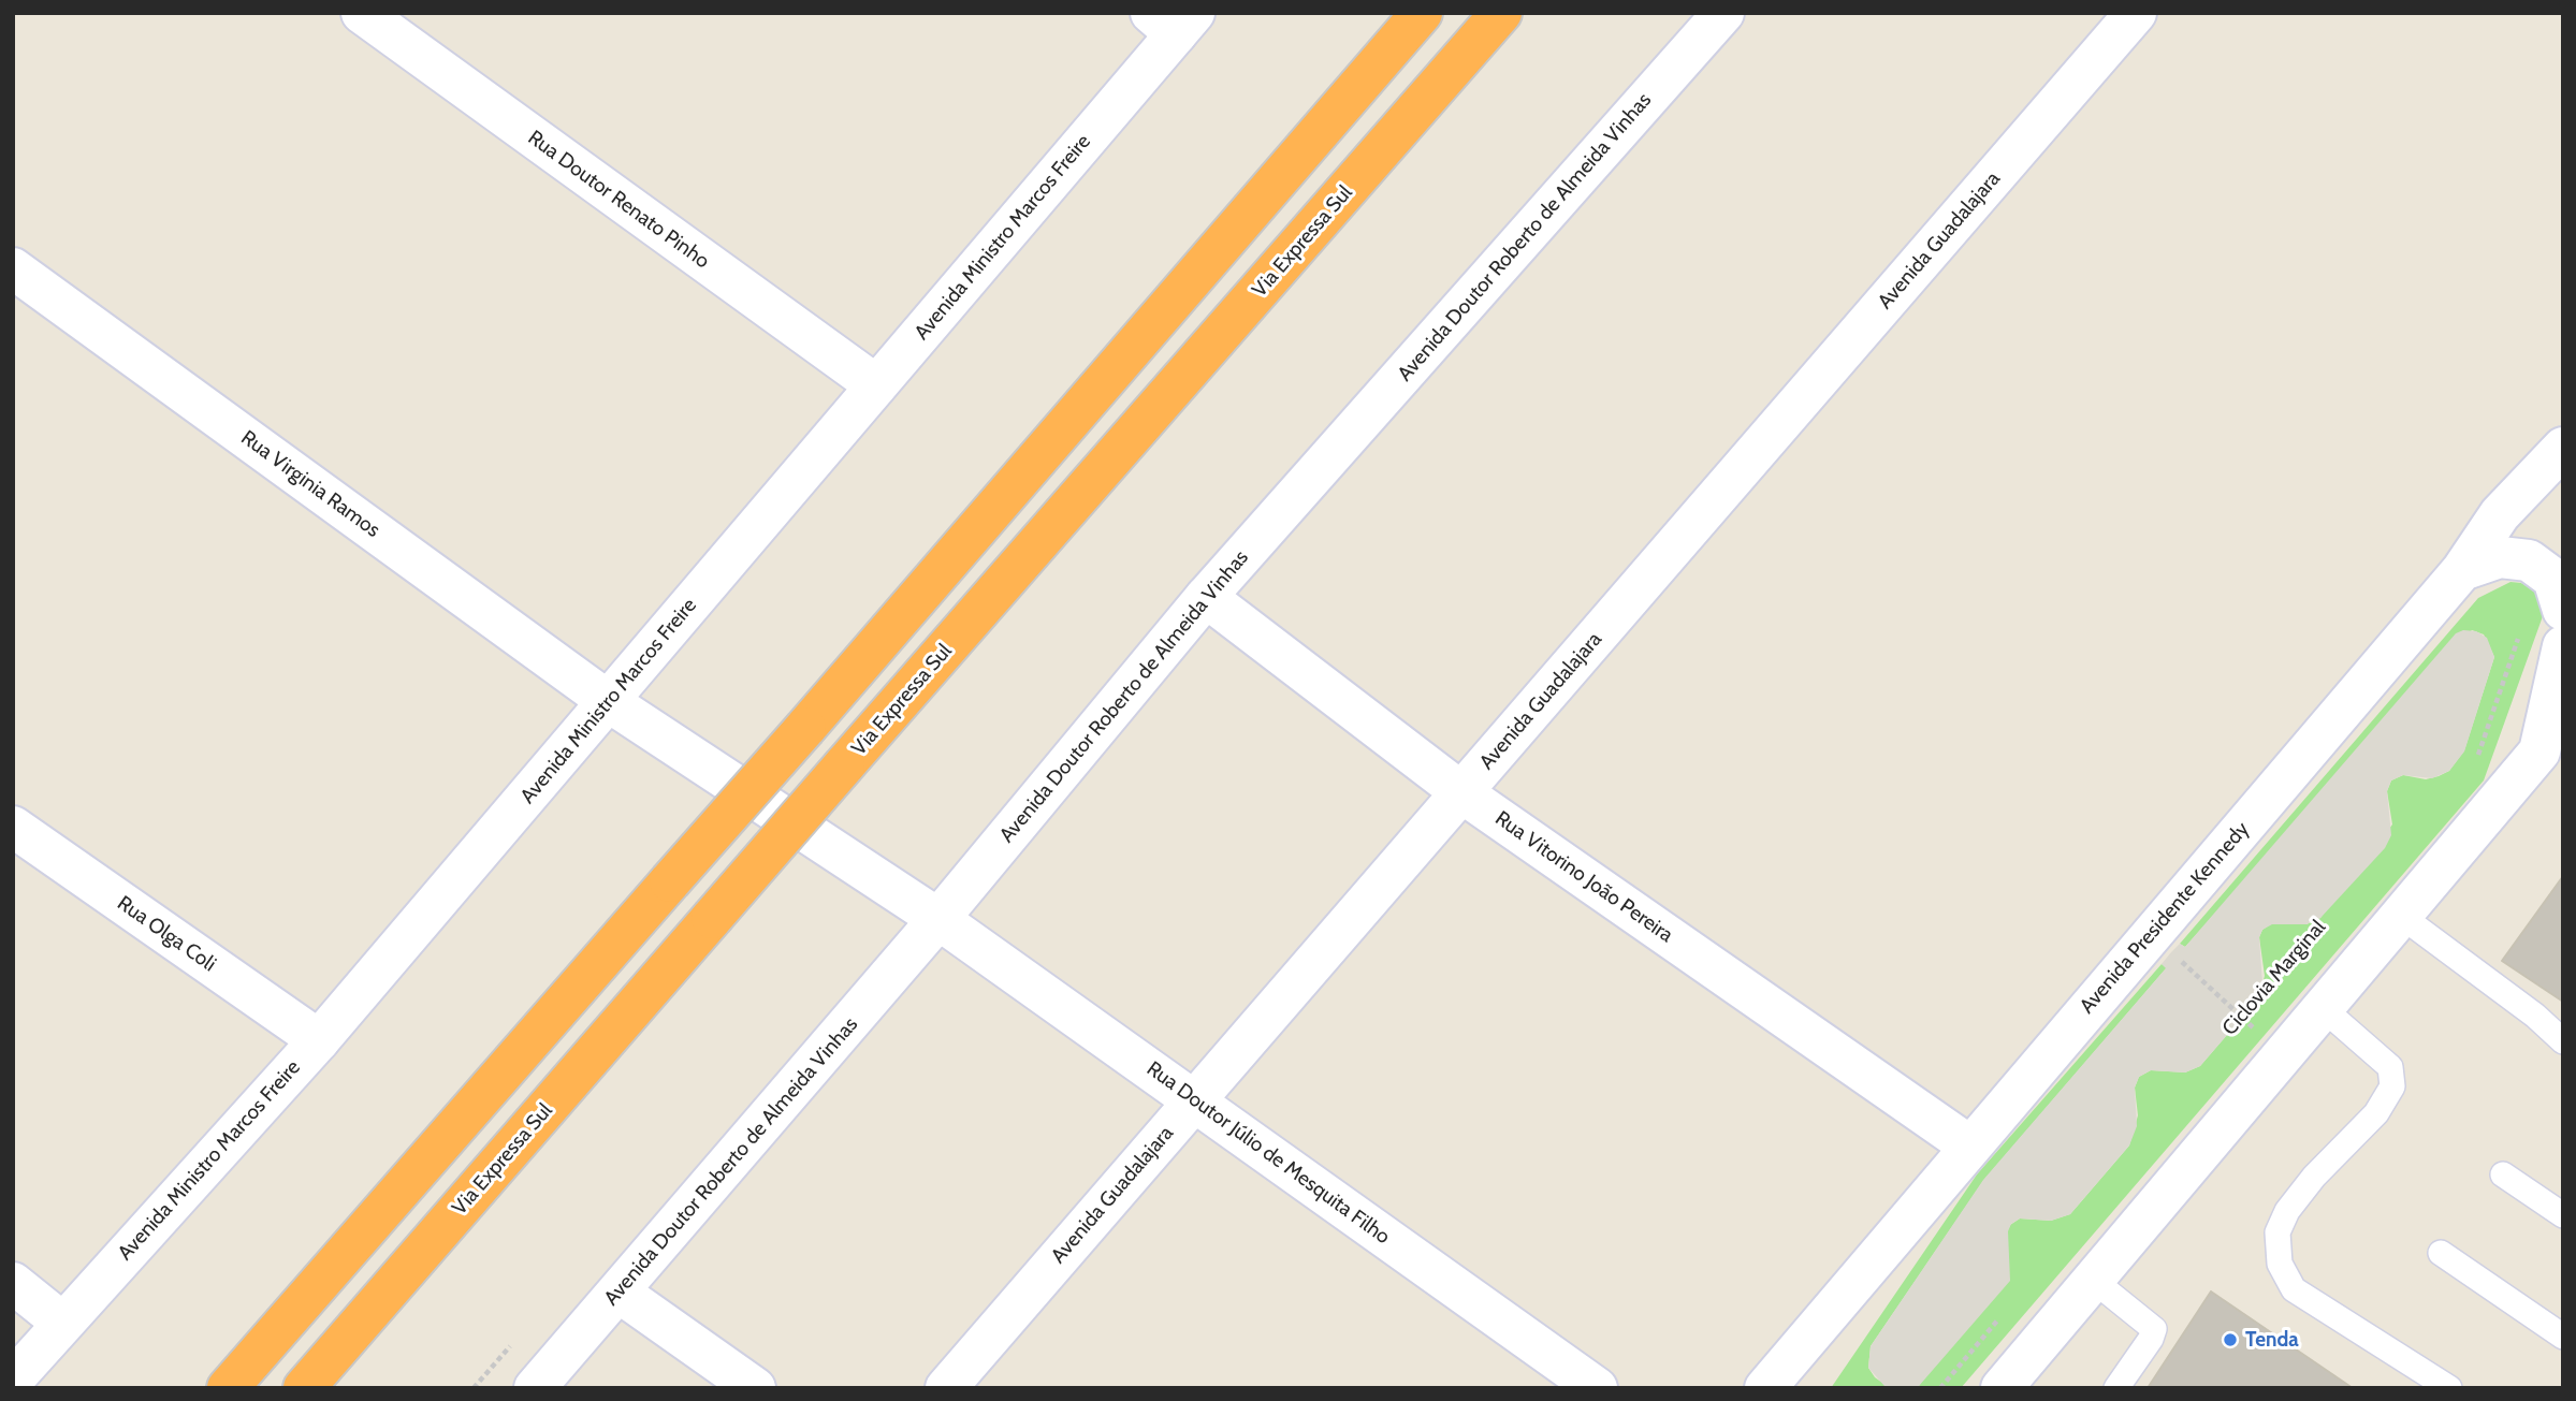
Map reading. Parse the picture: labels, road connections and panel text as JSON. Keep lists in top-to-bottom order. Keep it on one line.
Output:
{"streets":{"highway":["Via Expressa Sul"],"main road":["Rua Doutor Renato Pinho","Avenida Ministro Marcos Freire","Avenida Doutor Roberto de Almeida Vinhas","Avenida Guadalajara","Rua Virginia Ramos","Rua Vitorino João Pereira","Avenida Presidente Kennedy","Rua Olga Coli","Rua Doutor Júlio de Mesquita Filho"],"path":["Ciclovia Marginal"]},"crossings":[["Rua Doutor Renato Pinho","Avenida Ministro Marcos Freire"],["Avenida Ministro Marcos Freire","Rua Virginia Ramos"],["Avenida Ministro Marcos Freire","Rua Olga Coli"],["Avenida Doutor Roberto de Almeida Vinhas","Rua Virginia Ramos"],["Avenida Doutor Roberto de Almeida Vinhas","Rua Vitorino João Pereira"],["Avenida Doutor Roberto de Almeida Vinhas","Rua Doutor Júlio de Mesquita Filho"],["Avenida Guadalajara","Rua Vitorino João Pereira"],["Avenida Guadalajara","Rua Doutor Júlio de Mesquita Filho"],["Rua Virginia Ramos","Rua Doutor Júlio de Mesquita Filho"],["Rua Vitorino João Pereira","Avenida Presidente Kennedy"]],"places":["Tenda"]}
